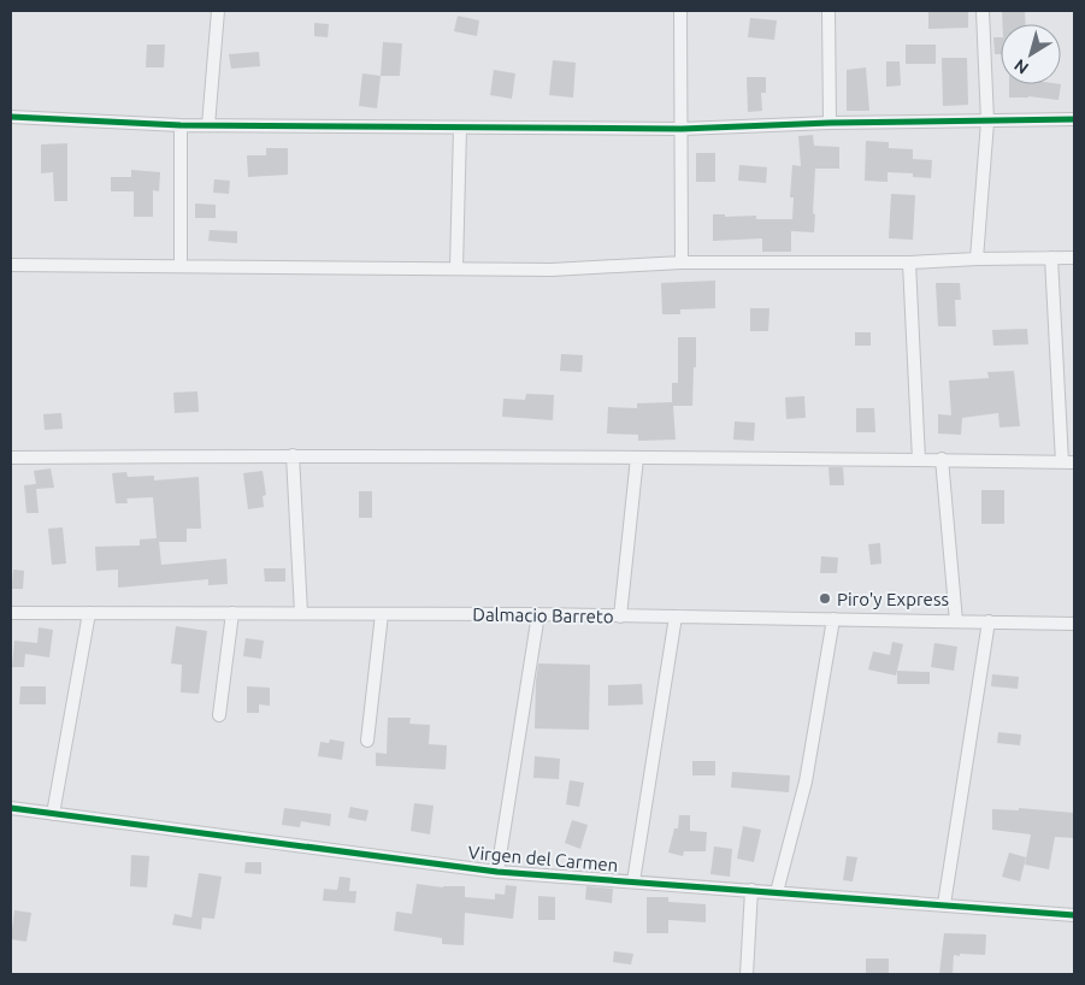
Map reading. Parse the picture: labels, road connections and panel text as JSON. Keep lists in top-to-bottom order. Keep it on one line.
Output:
{"streets":{"street":["Dalmacio Barreto","Virgen del Carmen"]},"places":["Piro'y Express"],"north":"bottom left"}
